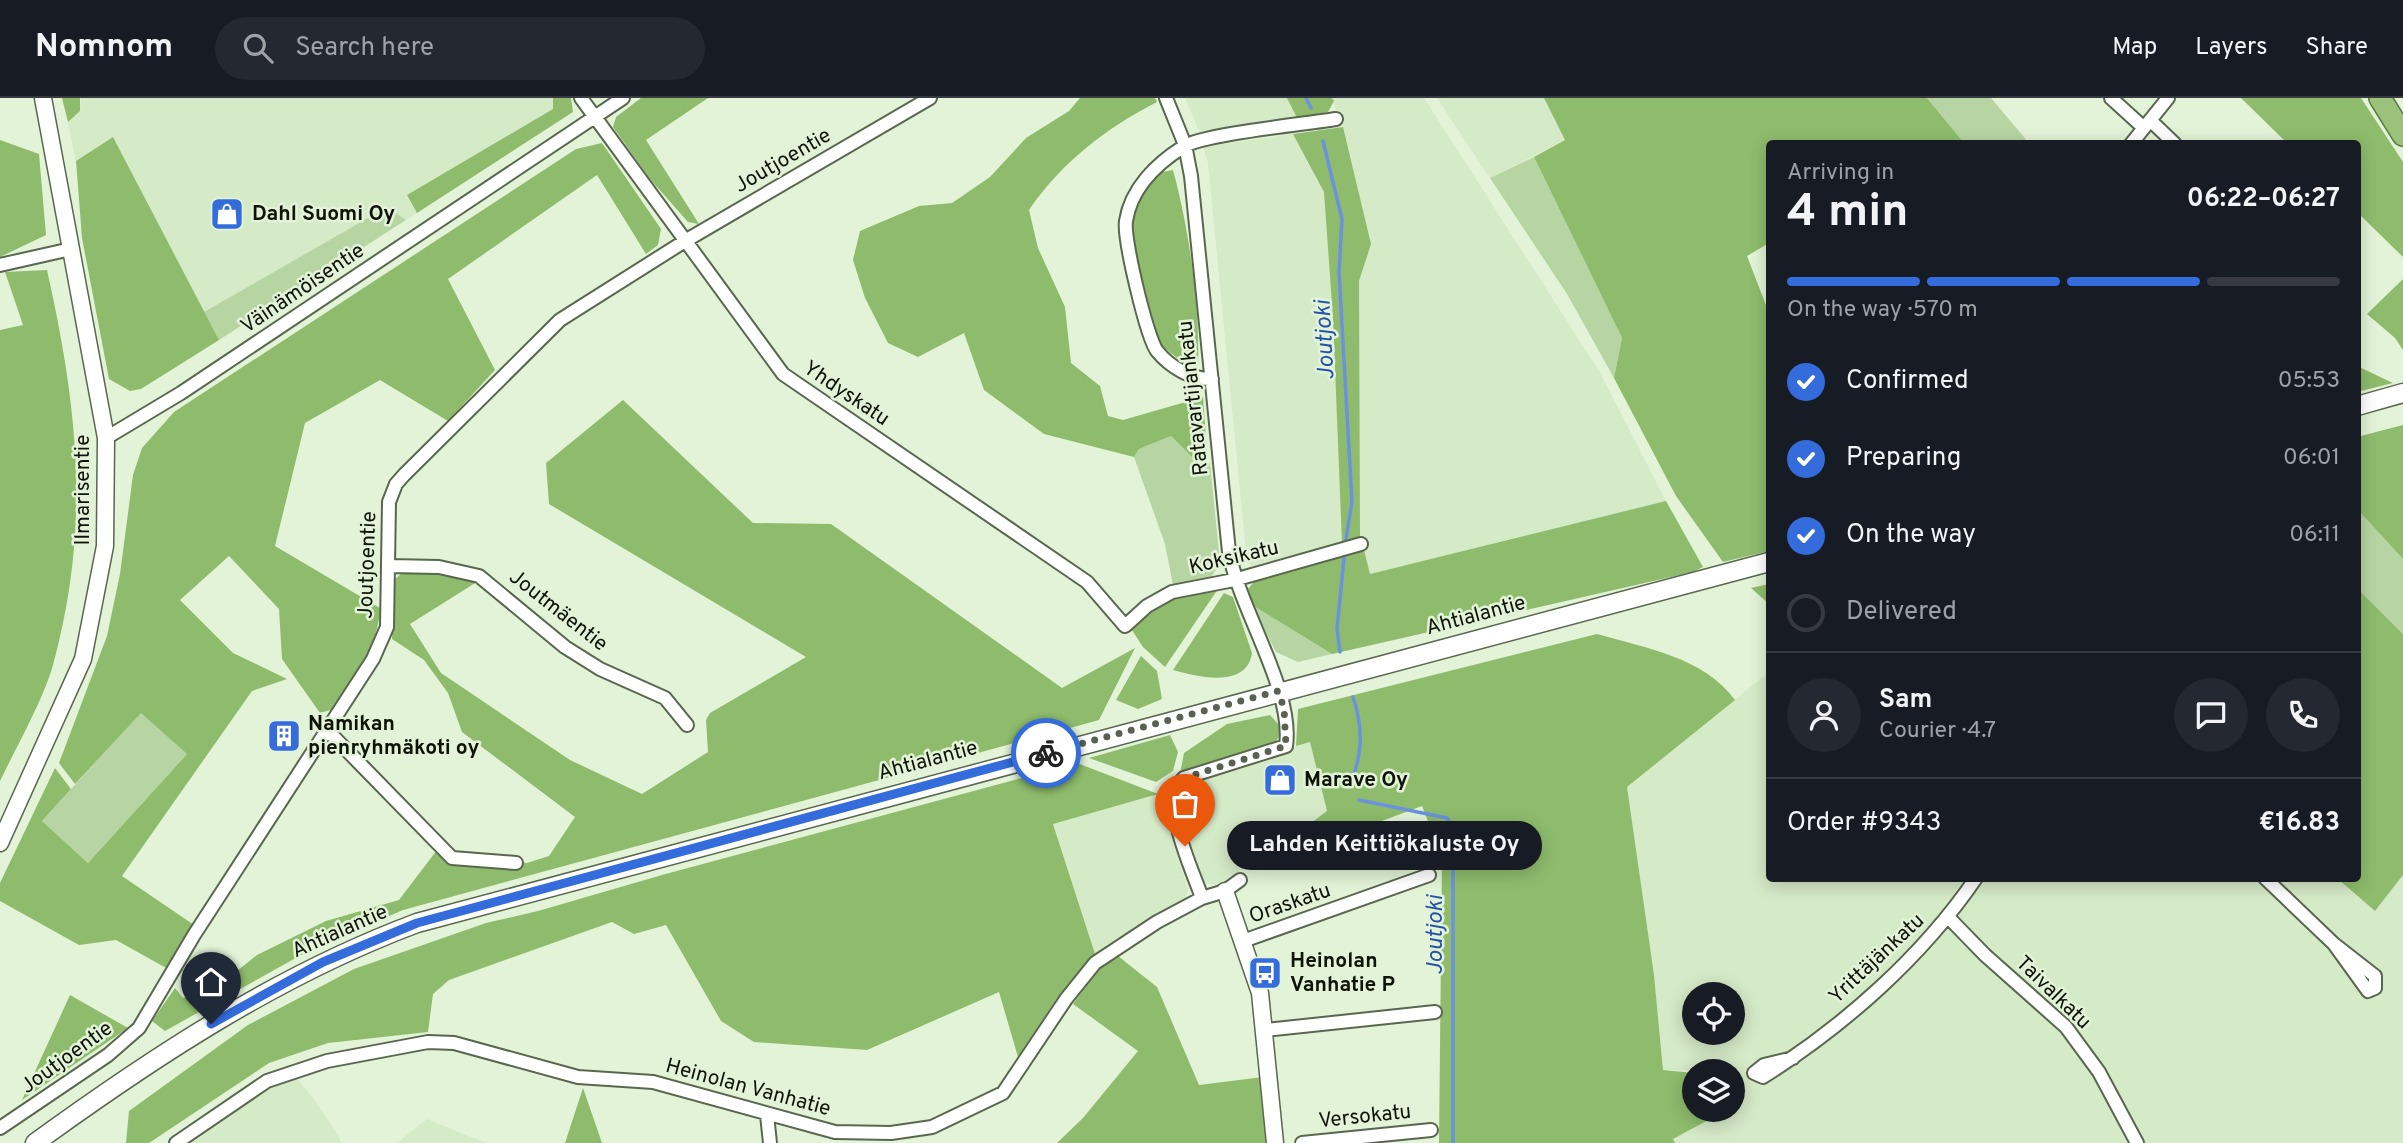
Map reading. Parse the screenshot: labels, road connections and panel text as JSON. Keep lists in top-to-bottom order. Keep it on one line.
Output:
{"streets":{"main road":["Ahtialantie"],"street":["Joutjoentie","Väinämöisentie","Yhdyskatu","Ratavartijankatu","Ilmarisentie","Koksikatu","Joutmäentie","Oraskatu","Yrittäjänkatu","Taivalkatu","Heinolan Vanhatie","Versokatu"]},"crossings":[["Joutjoentie","Yhdyskatu"],["Joutjoentie","Joutmäentie"],["Väinämöisentie","Yhdyskatu"],["Väinämöisentie","Ilmarisentie"],["Yhdyskatu","Koksikatu"],["Ratavartijankatu","Koksikatu"],["Ratavartijankatu","Ahtialantie"],["Ratavartijankatu","Heinolan Vanhatie"],["Yrittäjänkatu","Taivalkatu"]],"water":["Joutjoki"],"places":{"shop":["Dahl Suomi Oy","Marave Oy"],"building":["Namikan pienryhmäkoti oy"],"other":["Lahden Keittiökaluste Oy"],"bus stop":["Heinolan Vanhatie P"]},"page":{"header":"Nomnom","search":"Search here","nav":["Map","Layers","Share"],"heading":["4 min","Arriving in","06:22–06:27"],"panel":["Sam","Courier · 4.7","Order #9343","€16.83"],"bar":"On the way · 570 m","list":[["Confirmed","05:53"],["Preparing","06:01"],["On the way","06:11"],"Delivered"],"bubble":"Lahden Keittiökaluste Oy"}}
